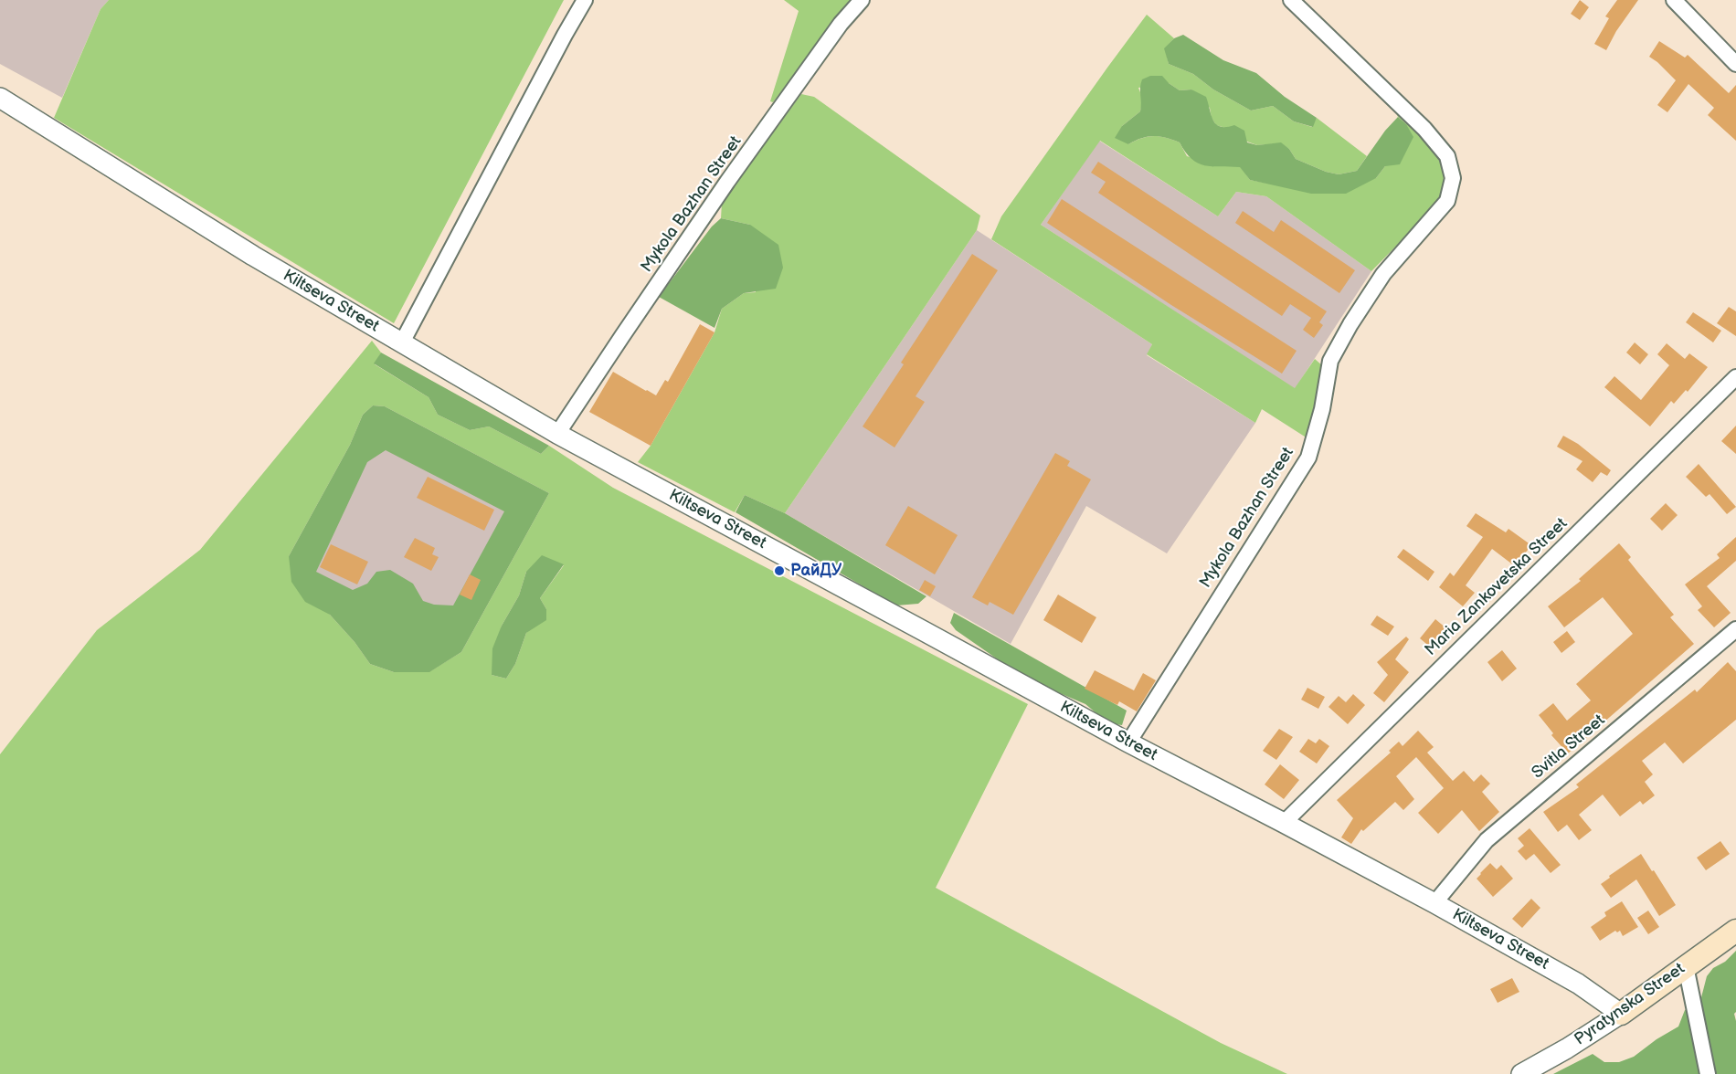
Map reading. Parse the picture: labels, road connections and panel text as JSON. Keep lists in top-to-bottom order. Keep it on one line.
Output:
{"streets":{"main road":["Pyratynska Street"],"street":["Mykola Bazhan Street","Kiltseva Street","Maria Zankovetska Street","Svitla Street"]},"crossings":[["Mykola Bazhan Street","Kiltseva Street"],["Kiltseva Street","Maria Zankovetska Street"],["Kiltseva Street","Svitla Street"],["Kiltseva Street","Pyratynska Street"]],"places":["РайДУ"]}
